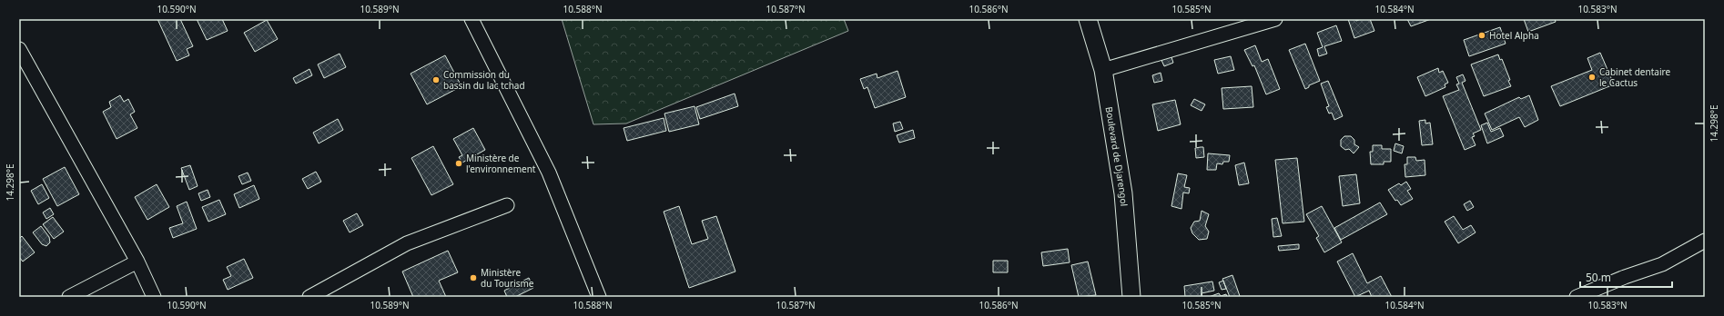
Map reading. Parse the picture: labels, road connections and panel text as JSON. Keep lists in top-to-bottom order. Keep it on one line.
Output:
{"streets":{"main road":["Boulevard de Djarengol"]},"places":["Hotel Alpha","Cabinet dentaire le Cactus","Commission du bassin du lac tchad","Ministère de l'environnement","Ministère du Tourisme"],"scale_bar":"50 m","coordinates":["10.590°N","10.589°N","10.588°N","10.587°N","10.586°N","10.585°N","10.584°N","10.583°N","14.298°E"]}
